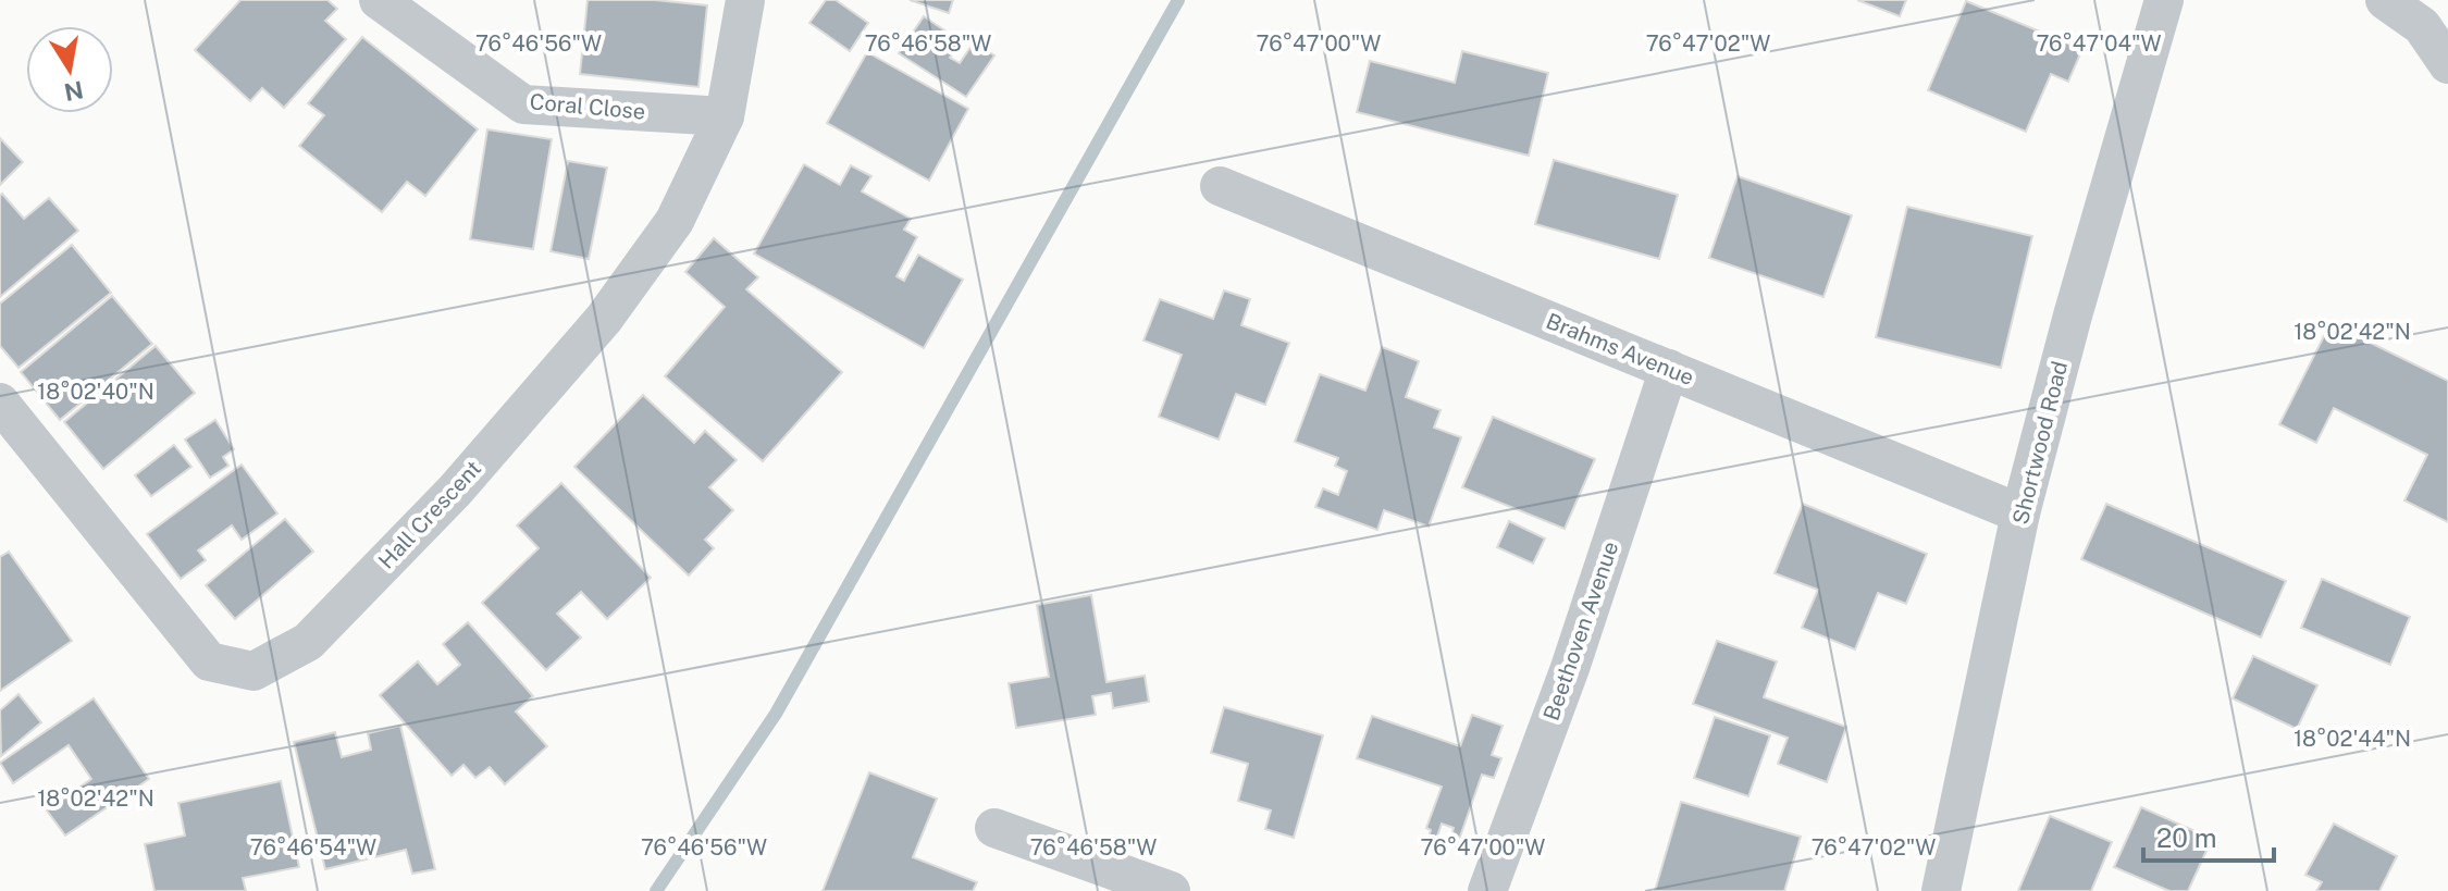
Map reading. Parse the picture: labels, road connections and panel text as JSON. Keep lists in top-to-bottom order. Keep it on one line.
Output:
{"streets":{"street":["Coral Close","Brahms Avenue","Shortwood Road","Hall Crescent","Beethoven Avenue"]},"crossings":[["Coral Close","Hall Crescent"],["Brahms Avenue","Shortwood Road"],["Brahms Avenue","Beethoven Avenue"]],"scale_bar":"20 m","north":"bottom","coordinates":["76°46'56\"W","76°46'58\"W","76°47'00\"W","76°47'02\"W","76°47'04\"W","18°02'42\"N","18°02'40\"N","18°02'44\"N","76°46'54\"W"]}
